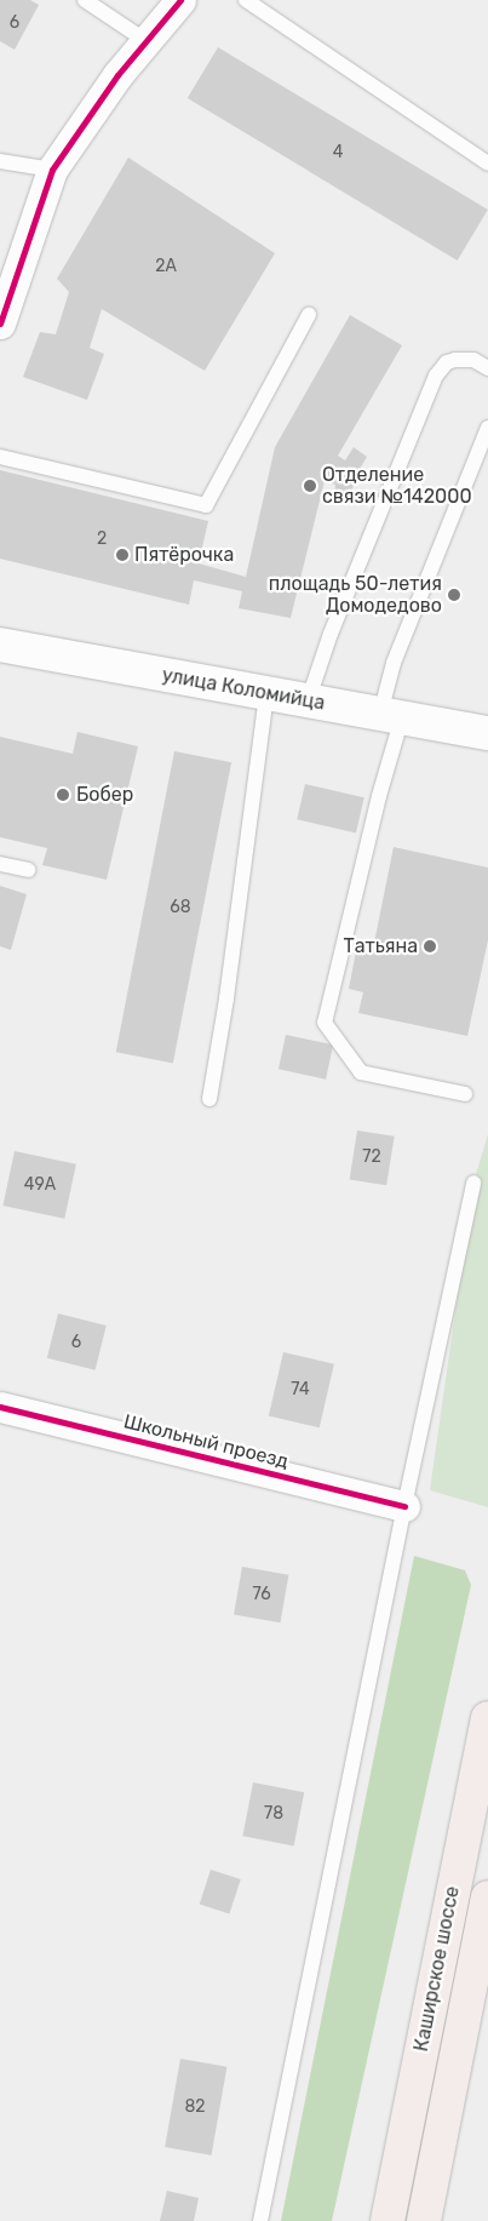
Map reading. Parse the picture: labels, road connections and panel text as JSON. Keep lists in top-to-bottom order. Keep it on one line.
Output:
{"streets":{"main road":["улица Коломийца","Каширское шоссе"],"street":["Школьный проезд"]},"places":["Отделение связи №142000","Пятёрочка","площадь 50-летия Домодедово","Бобер","Татьяна"],"house_numbers":["6","4","2А","2","68","72","49А","6","74","76","78","82"]}
